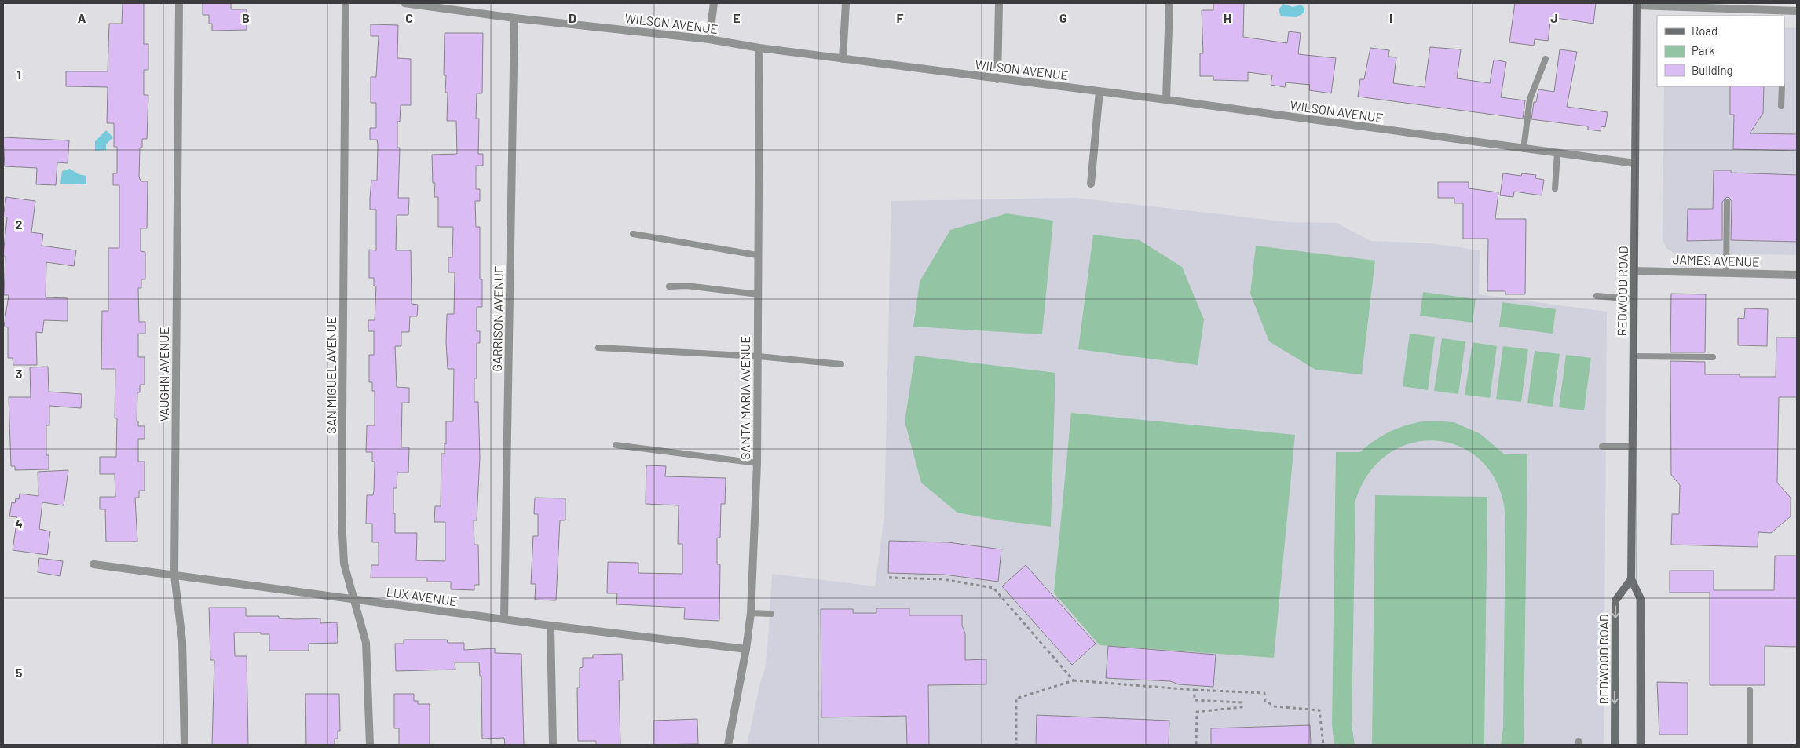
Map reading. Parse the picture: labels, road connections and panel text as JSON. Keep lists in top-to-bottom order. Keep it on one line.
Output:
{"streets":{"main road":["REDWOOD ROAD"],"street":["WILSON AVENUE","JAMES AVENUE","GARRISON AVENUE","VAUGHN AVENUE","SAN MIGUEL AVENUE","SANTA MARIA AVENUE","LUX AVENUE"]},"crossings":[["WILSON AVENUE","REDWOOD ROAD"],["WILSON AVENUE","GARRISON AVENUE"],["WILSON AVENUE","SANTA MARIA AVENUE"],["JAMES AVENUE","REDWOOD ROAD"],["GARRISON AVENUE","LUX AVENUE"],["VAUGHN AVENUE","LUX AVENUE"],["SAN MIGUEL AVENUE","LUX AVENUE"],["SANTA MARIA AVENUE","LUX AVENUE"]],"legend":["Road","Park","Building"],"grid":{"columns":["A","B","C","D","E","F","G","H","I","J"],"rows":["1","2","3","4","5"]}}
